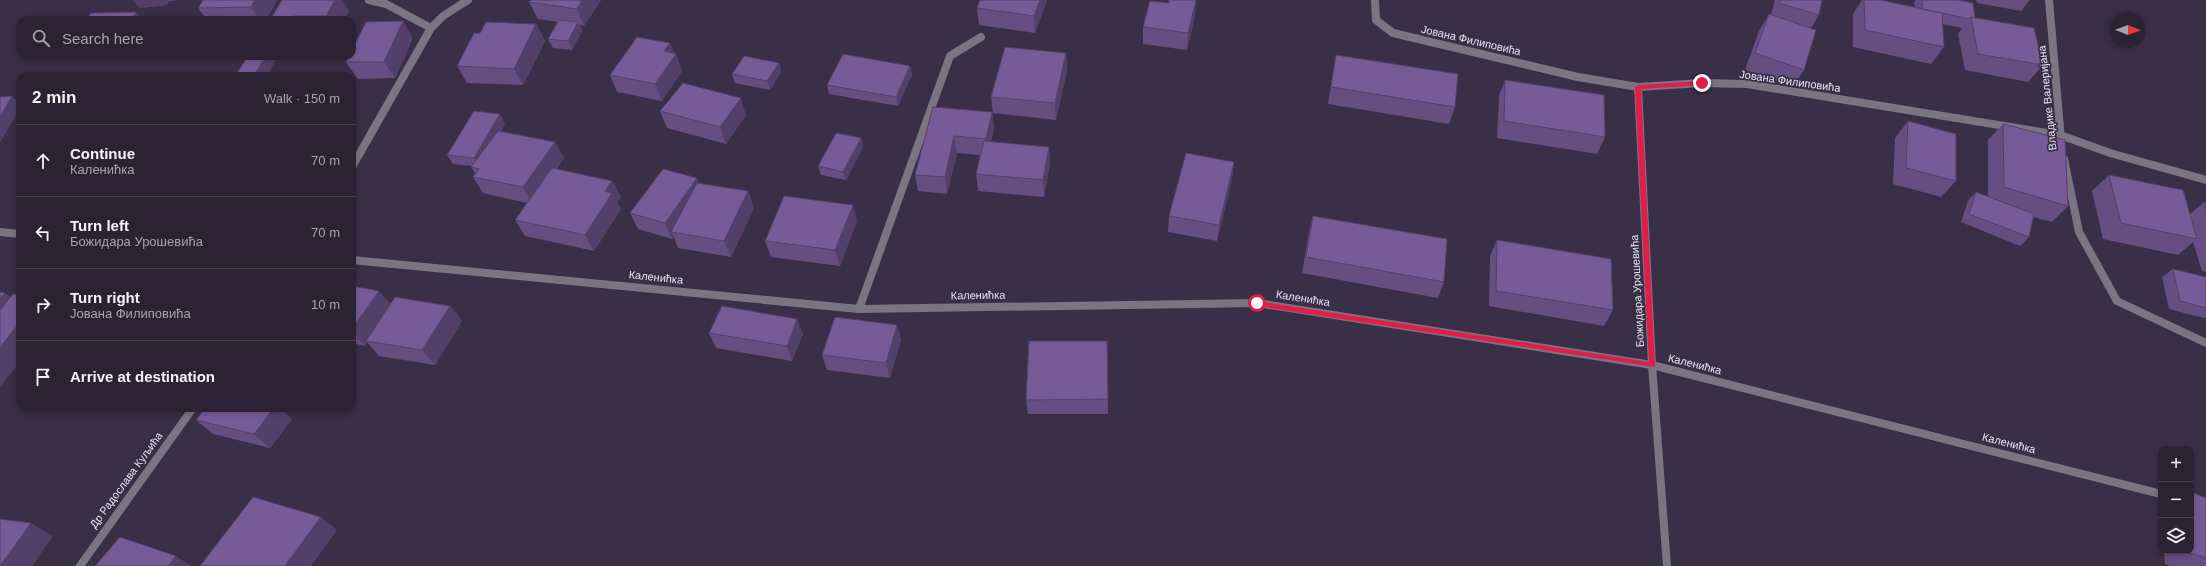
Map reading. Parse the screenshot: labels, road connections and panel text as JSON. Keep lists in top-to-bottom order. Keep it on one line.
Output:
{"streets":{"street":["Јована Филиповића","Владике Валеријана","Каленићка","Божидара Урошевића","Др Радослава Куљића"]},"crossings":[["Јована Филиповића","Владике Валеријана"],["Јована Филиповића","Божидара Урошевића"],["Каленићка","Божидара Урошевића"]],"north":"right","page":{"search":"Search here","heading":["2 min","Walk · 150 m"],"list":[["Continue","Каленићка","70 m"],["Turn left","Божидара Урошевића","70 m"],["Turn right","Јована Филиповића","10 m"],"Arrive at destination"],"map_buttons":["+","−"]}}
